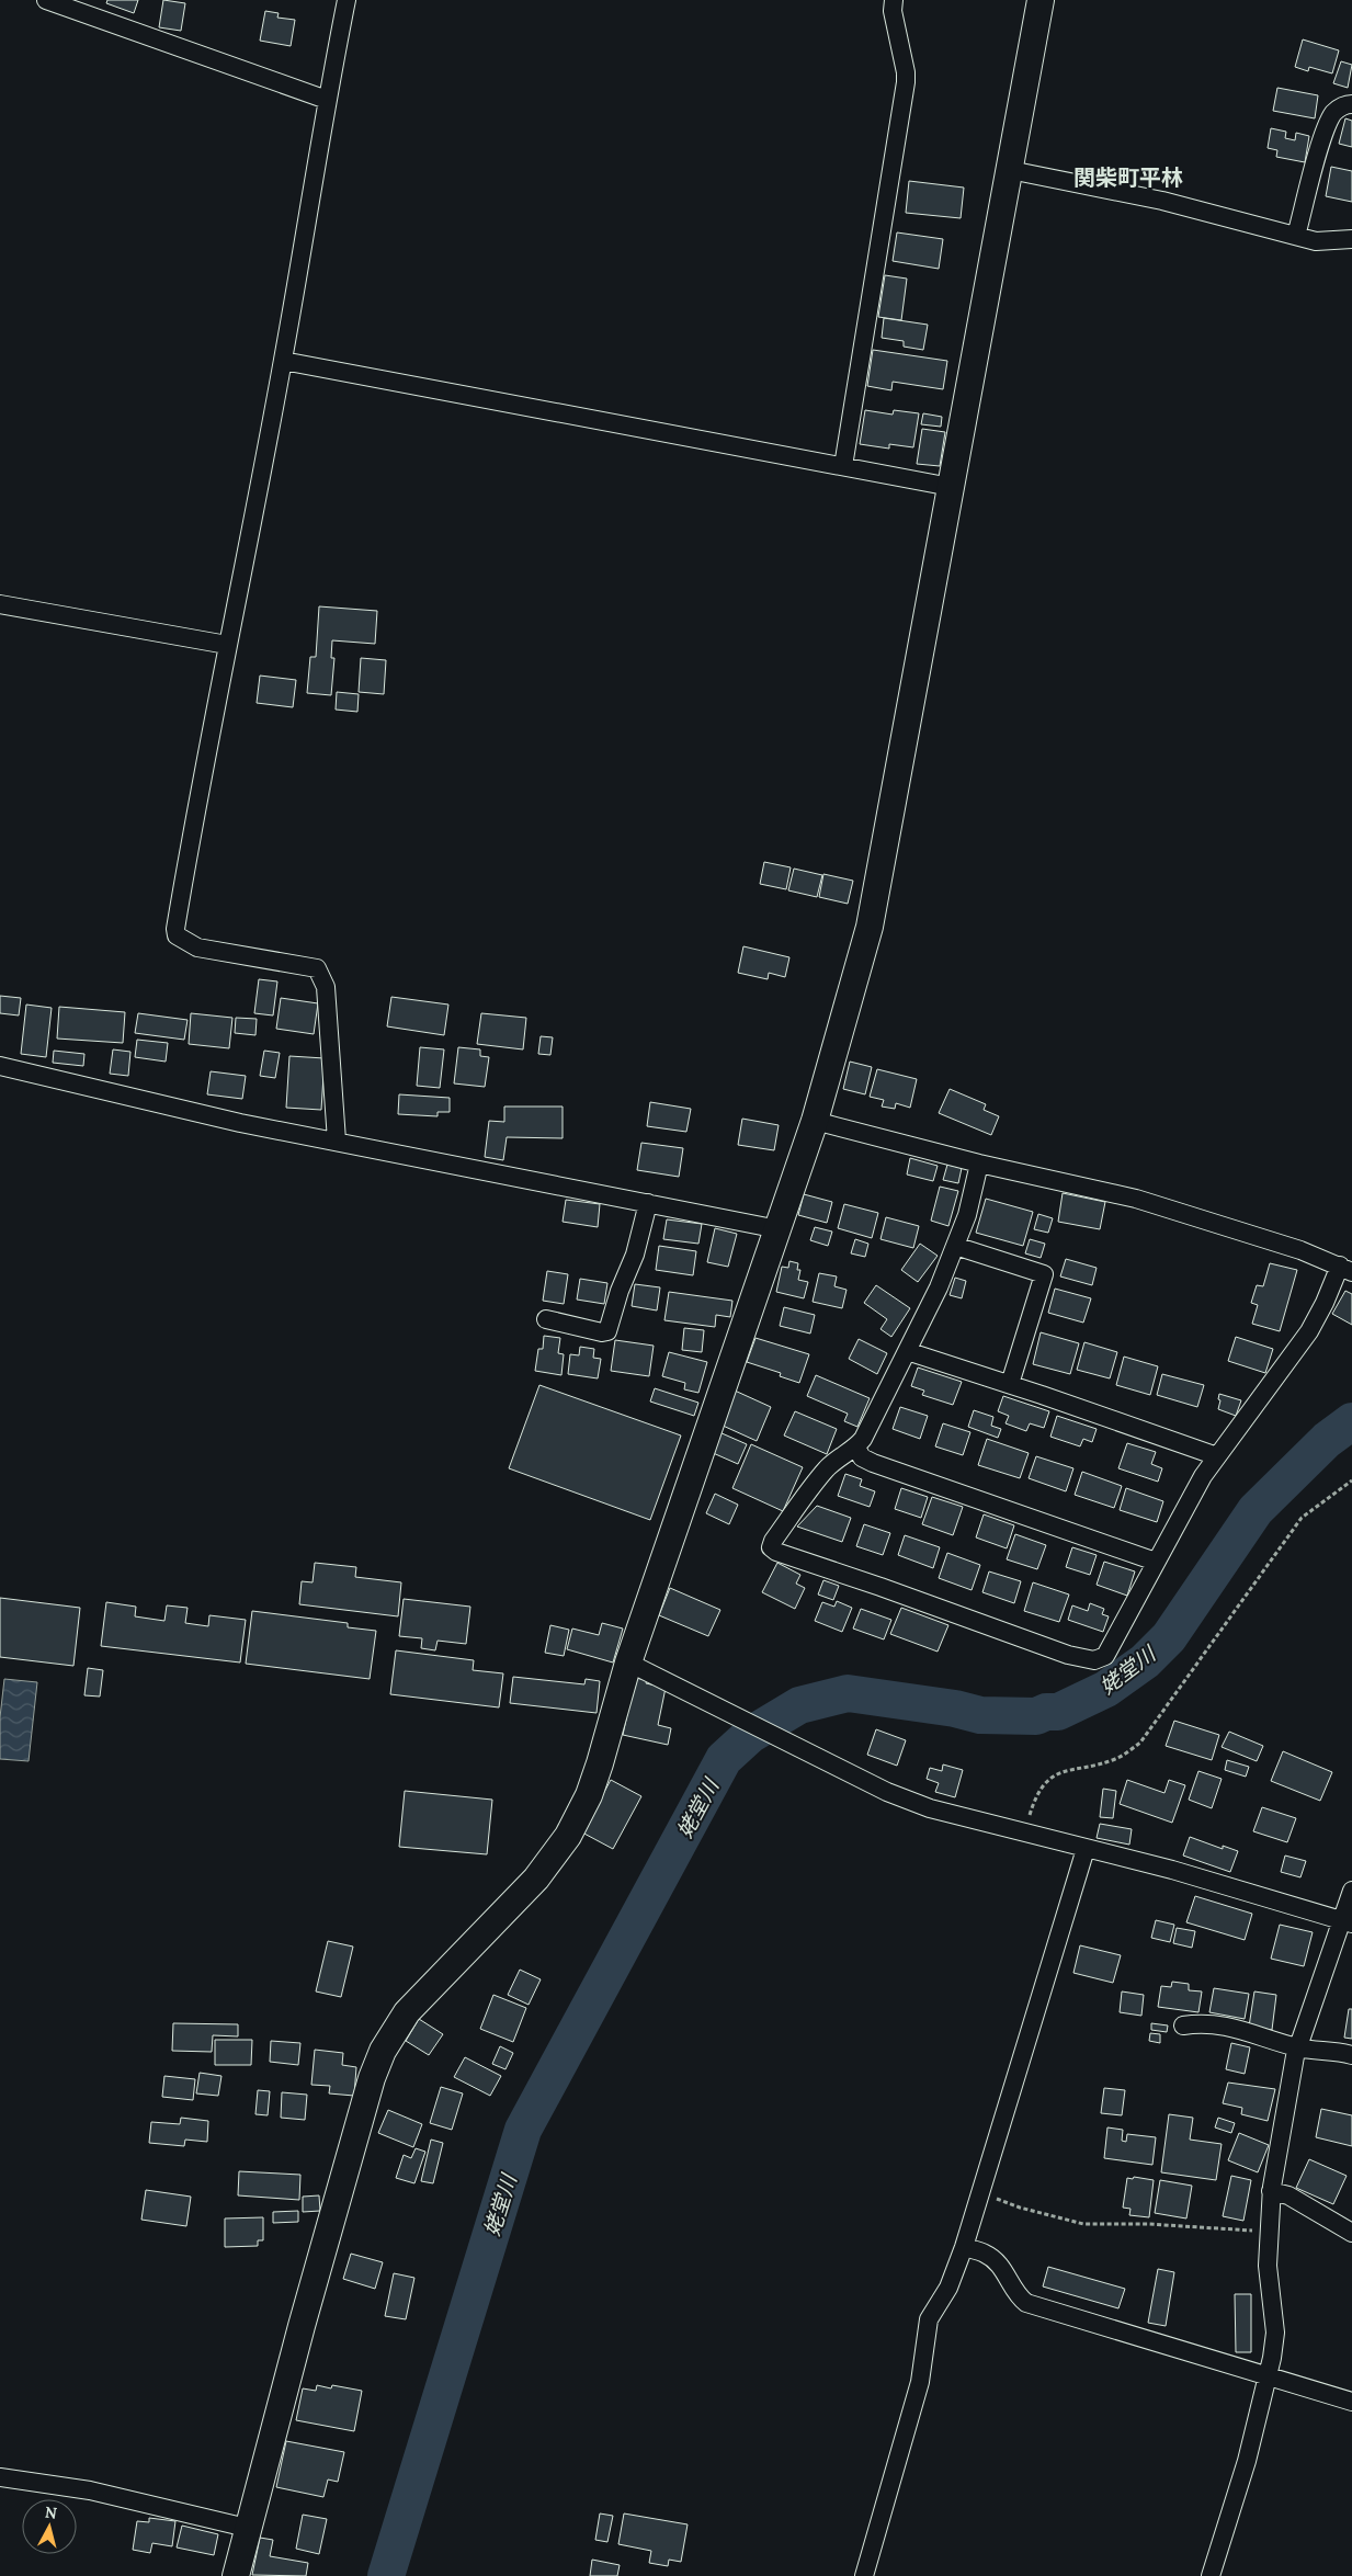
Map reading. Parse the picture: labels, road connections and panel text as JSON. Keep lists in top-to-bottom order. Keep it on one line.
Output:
{"districts":["関柴町平林"],"water":["姥堂川"],"north":"top"}
